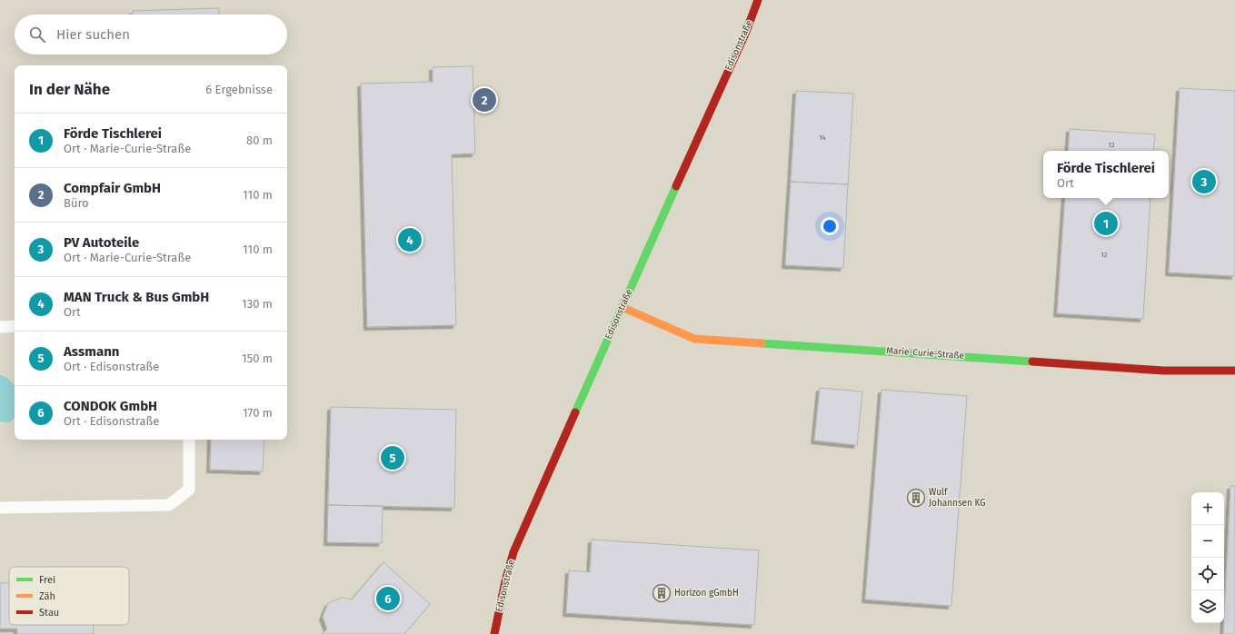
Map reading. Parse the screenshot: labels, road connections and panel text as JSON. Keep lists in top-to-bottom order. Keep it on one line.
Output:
{"streets":{"street":["Edisonstraße","Marie-Curie-Straße"]},"crossings":[["Edisonstraße","Marie-Curie-Straße"]],"places":{"building":["Wulf Johannsen KG","Horizon gGmbH"]},"house_numbers":["14","12","12"],"legend":["Frei","Zäh","Stau"],"page":{"search":"Hier suchen","heading":["In der Nähe","6 Ergebnisse"],"pins":["2","3","1","4","5","6"],"list":[{"mark":"1","name":"Förde Tischlerei","note":"Ort · Marie-Curie-Straße","value":"80 m"},{"mark":"2","name":"Compfair GmbH","note":"Büro","value":"110 m"},{"mark":"3","name":"PV Autoteile","note":"Ort · Marie-Curie-Straße","value":"110 m"},{"mark":"4","name":"MAN Truck & Bus GmbH","note":"Ort","value":"130 m"},{"mark":"5","name":"Assmann","note":"Ort · Edisonstraße","value":"150 m"},{"mark":"6","name":"CONDOK GmbH","note":"Ort · Edisonstraße","value":"170 m"}],"popup":["Förde Tischlerei","Ort"],"map_buttons":["+","−"]}}
